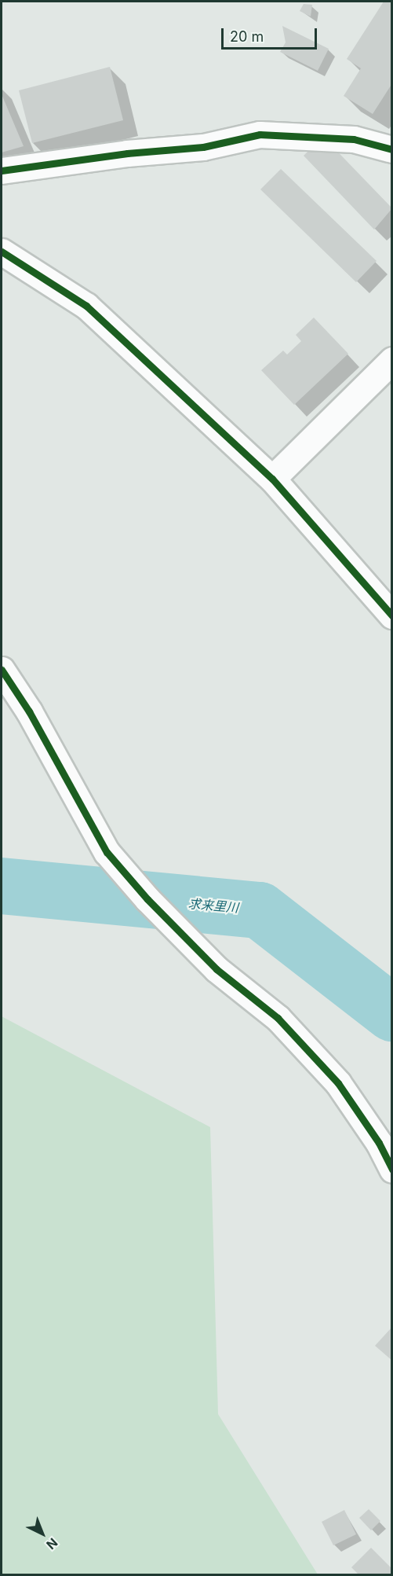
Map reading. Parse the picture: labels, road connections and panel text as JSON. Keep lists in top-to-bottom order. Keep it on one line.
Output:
{"water":["求来里川"],"scale_bar":"20 m","north":"bottom right"}
